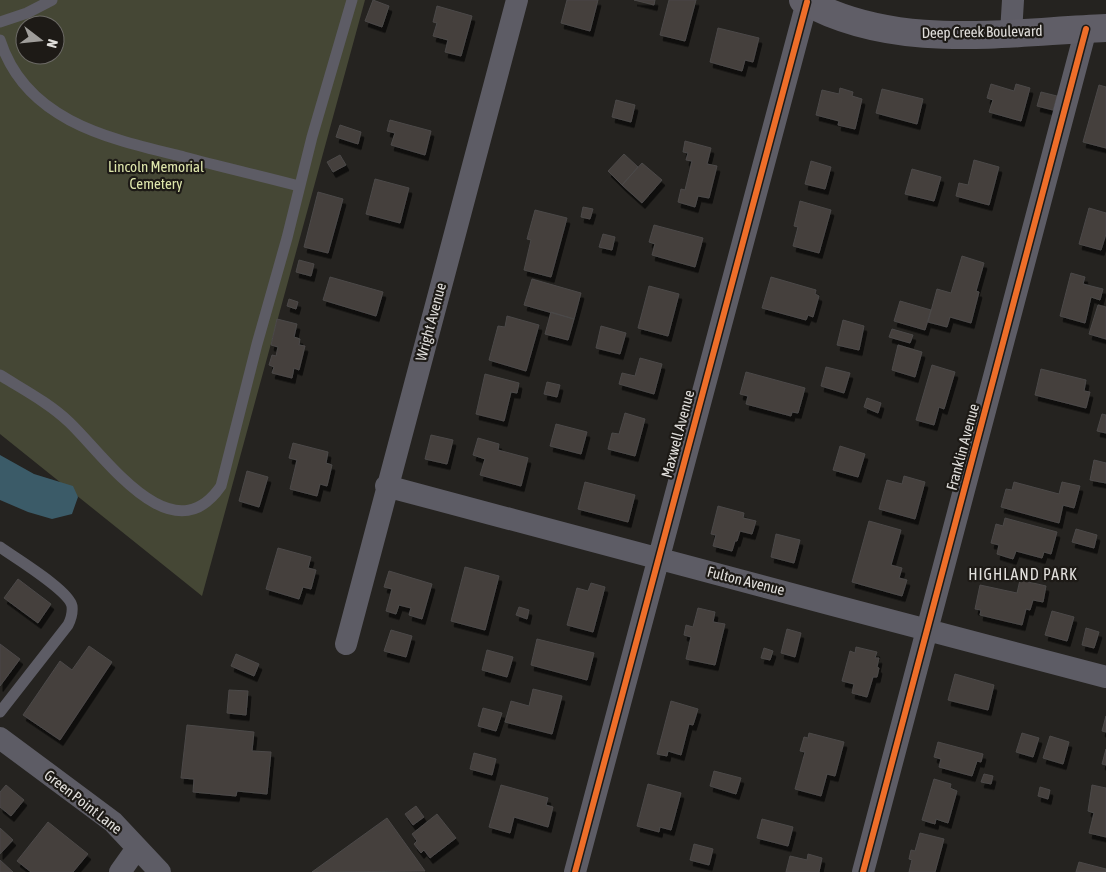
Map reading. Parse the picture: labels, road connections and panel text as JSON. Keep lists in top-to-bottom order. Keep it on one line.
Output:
{"streets":{"street":["Deep Creek Boulevard","Wright Avenue","Maxwell Avenue","Franklin Avenue","Fulton Avenue","Green Point Lane"]},"crossings":[["Deep Creek Boulevard","Maxwell Avenue"],["Deep Creek Boulevard","Franklin Avenue"],["Wright Avenue","Fulton Avenue"],["Maxwell Avenue","Fulton Avenue"],["Franklin Avenue","Fulton Avenue"]],"districts":["HIGHLAND PARK"],"parks":["Lincoln Memorial Cemetery"],"north":"right"}
